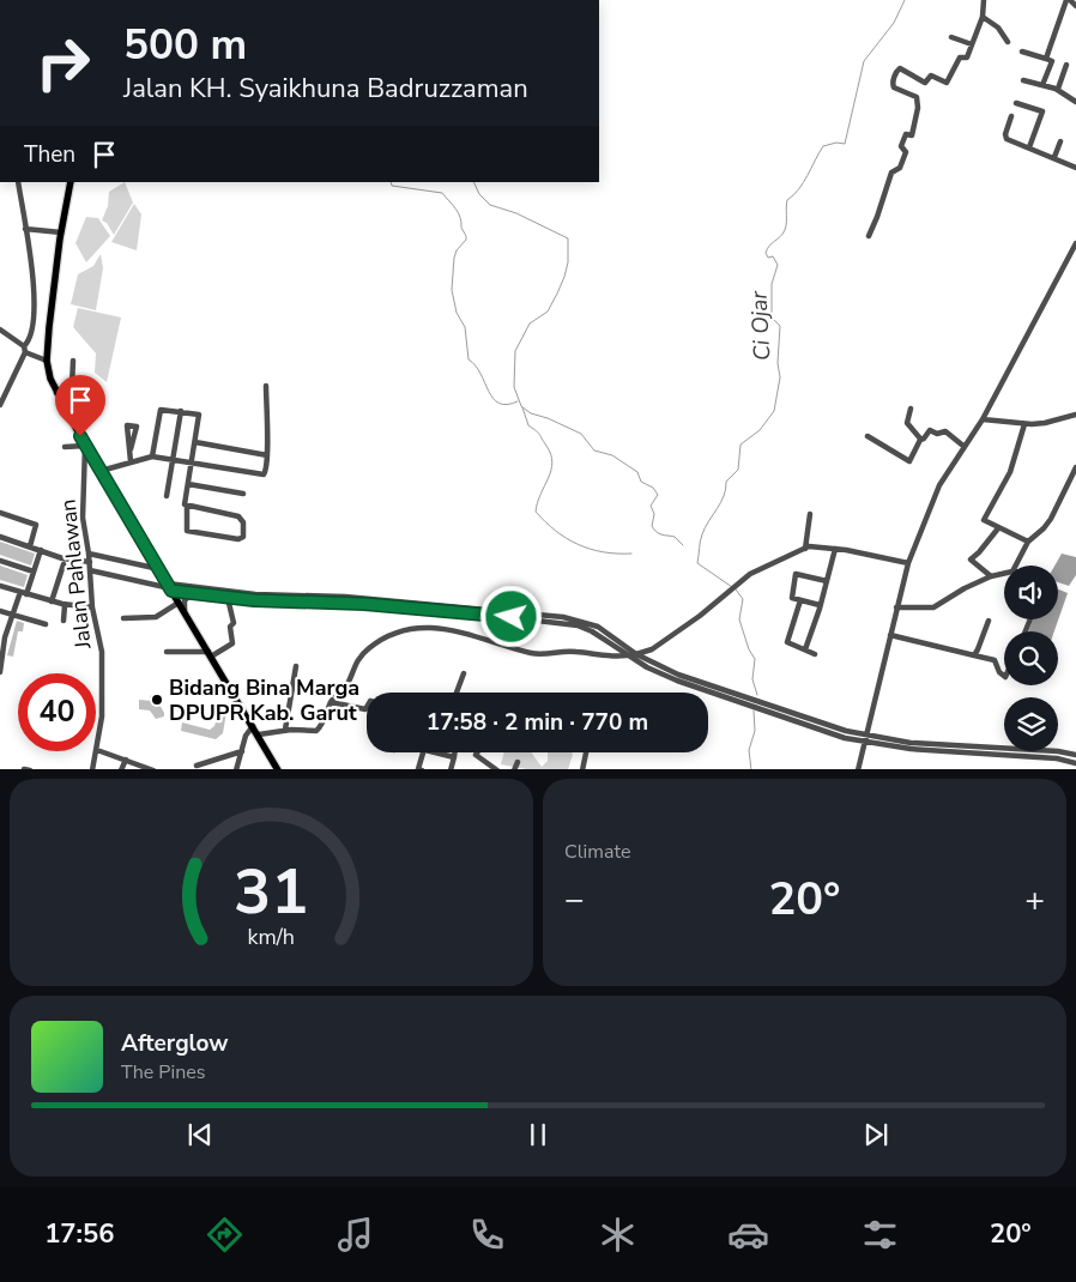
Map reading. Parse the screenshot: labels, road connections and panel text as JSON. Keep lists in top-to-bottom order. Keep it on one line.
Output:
{"streets":{"street":["Jalan Pahlawan"]},"water":["Ci Ojar"],"places":["Bidang Bina Marga DPUPR Kab. Garut"],"page":{"turn":["500 m","Jalan KH. Syaikhuna Badruzzaman"],"then":"Then","limit":"40","trip":"17:58 · 2 min · 770 m","tile":"Climate","heat":["−","20°","+"],"song":["Afterglow","The Pines"],"tabs":["17:56","20°"],"gauge":["31","km/h"]}}
